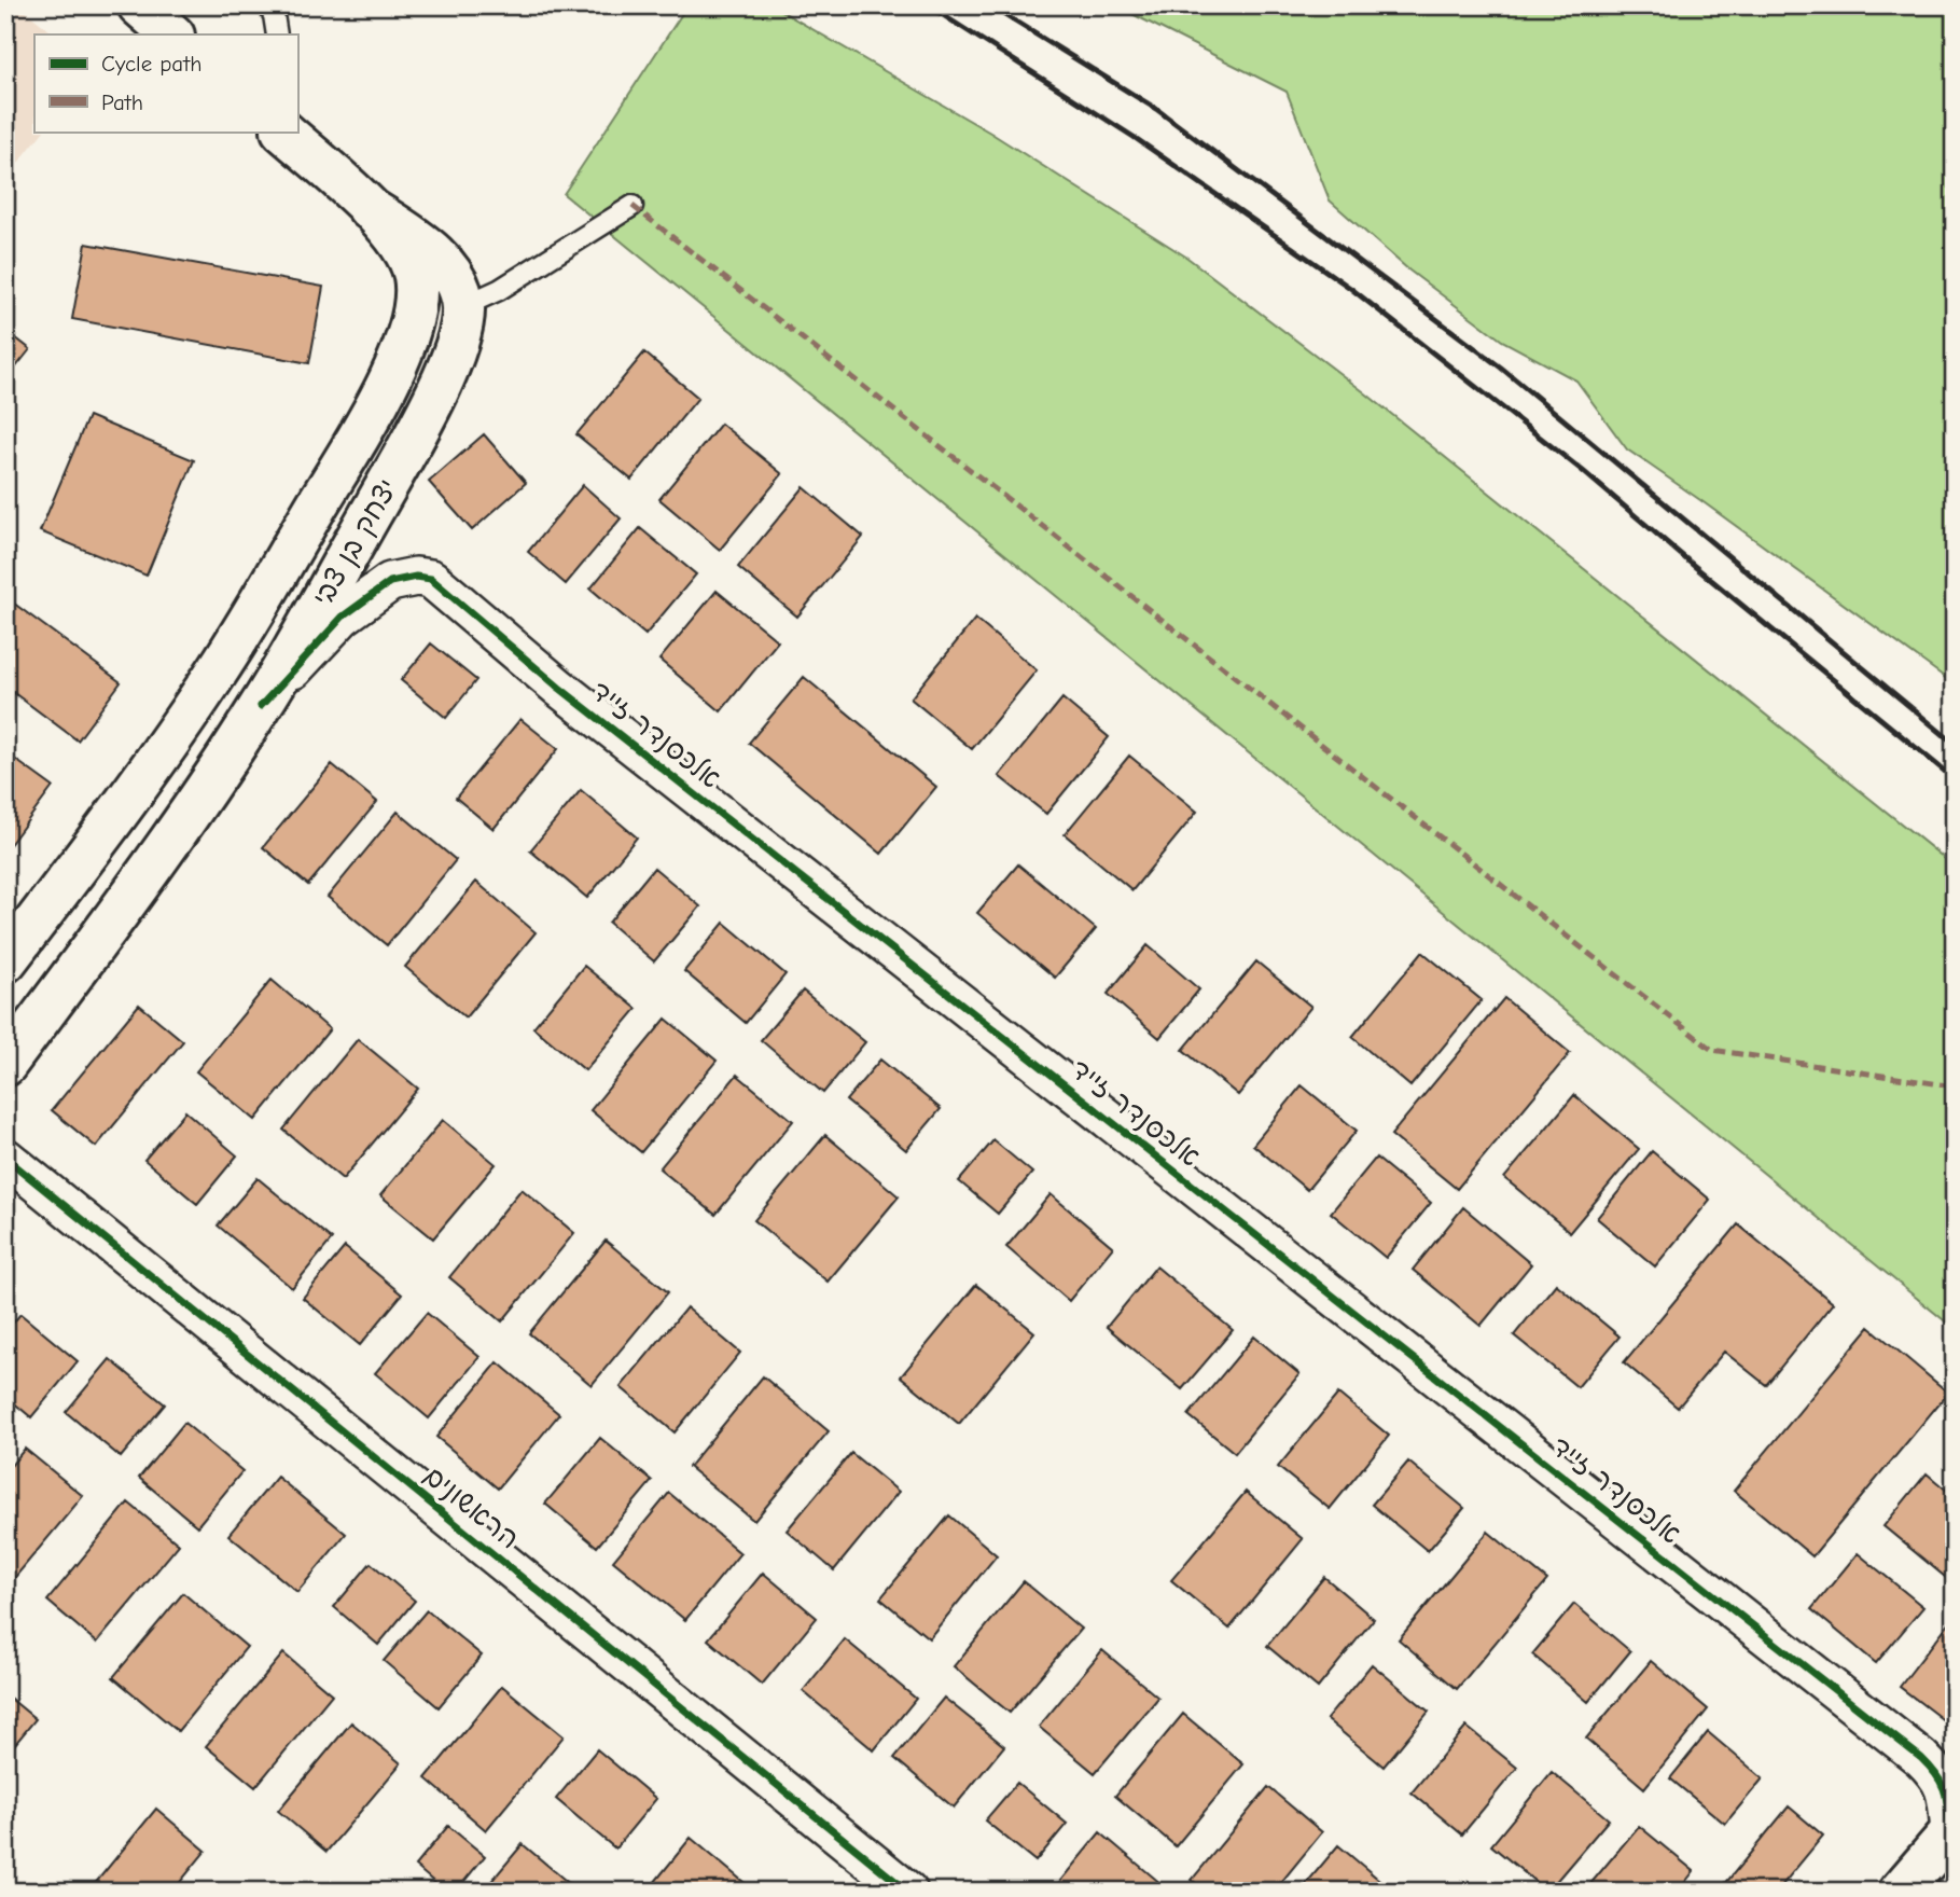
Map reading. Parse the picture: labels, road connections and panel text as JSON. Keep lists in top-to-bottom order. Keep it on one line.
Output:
{"streets":{"street":["יצחק בן צבי","אלכסנדר זייד","הראשונים"]},"crossings":[["יצחק בן צבי","אלכסנדר זייד"]],"legend":["Cycle path","Path"]}
